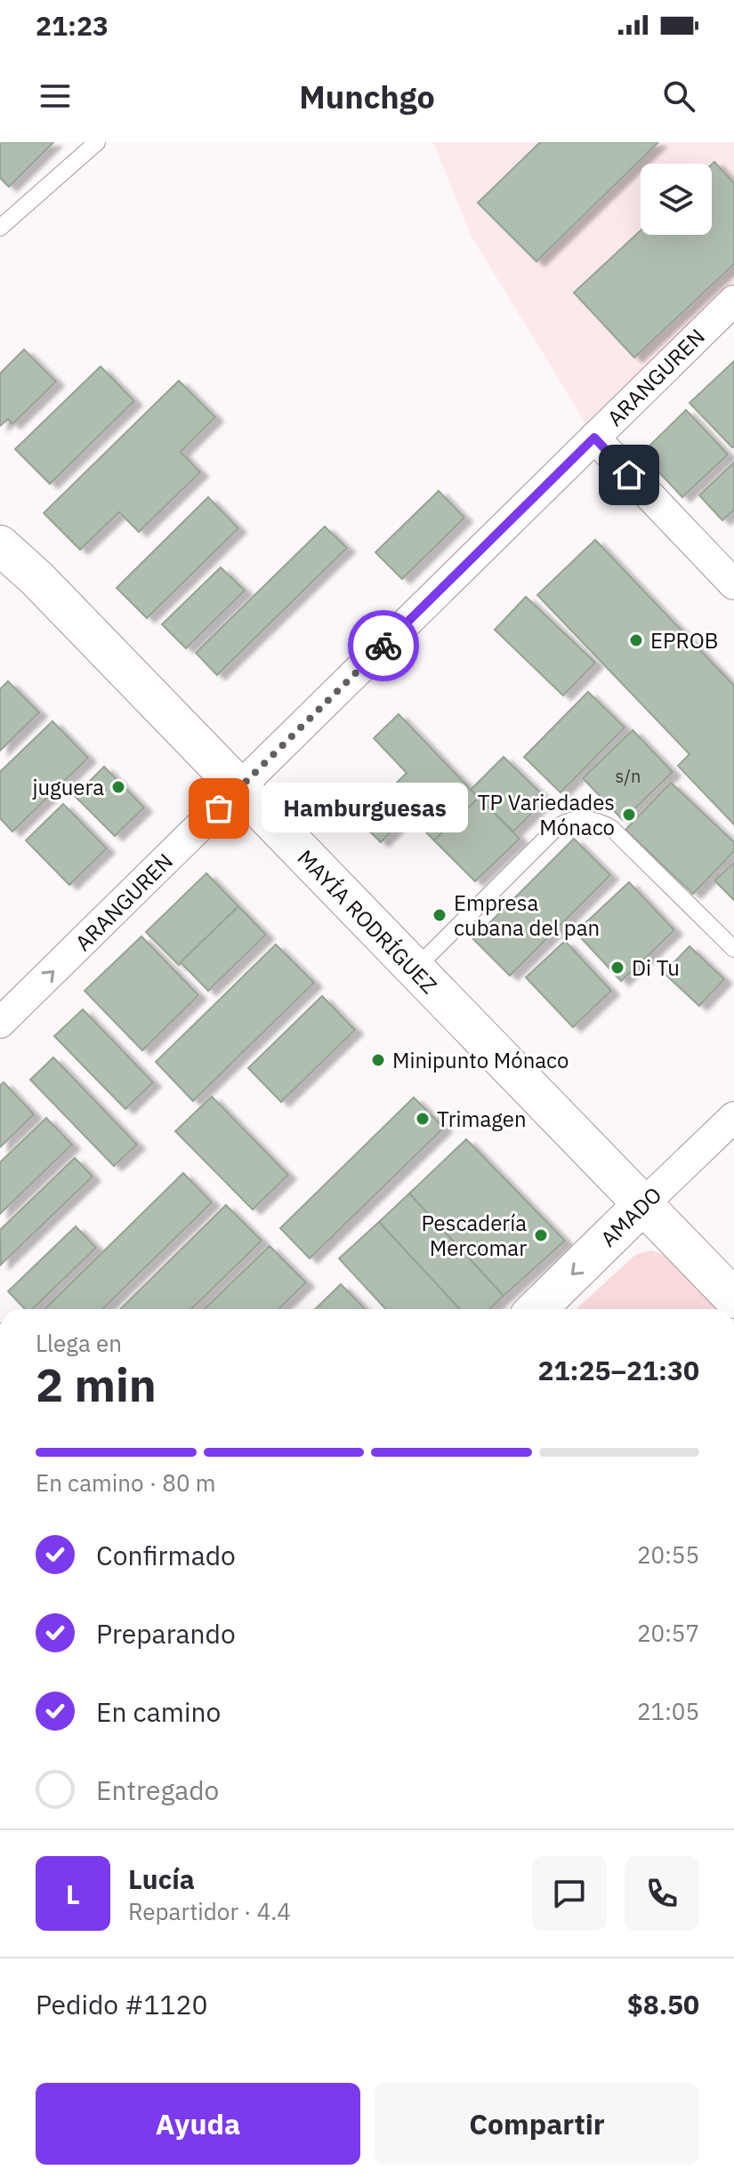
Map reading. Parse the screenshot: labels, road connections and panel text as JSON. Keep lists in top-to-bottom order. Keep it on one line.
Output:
{"streets":{"main road":["MAYÍA RODRÍGUEZ","AMADO"],"street":["ARANGUREN"]},"crossings":[["ARANGUREN","MAYÍA RODRÍGUEZ"],["MAYÍA RODRÍGUEZ","AMADO"]],"one_way":["AMADO"],"places":["EPROB","juguera","Hamburguesas","TP Variedades Mónaco","Empresa cubana del pan","Di Tu","Minipunto Mónaco","Trimagen","Pescadería Mercomar"],"house_numbers":["s/n"],"page":{"status":"21:23","header":"Munchgo","bubble":"Hamburguesas","heading":["2 min","Llega en","21:25–21:30"],"panel":["Lucía","Repartidor · 4.4","Pedido #1120","$8.50"],"bar":"En camino · 80 m","list":[["Confirmado","20:55"],["Preparando","20:57"],["En camino","21:05"],"Entregado"],"round":"L","buttons":["Ayuda","Compartir"]}}
